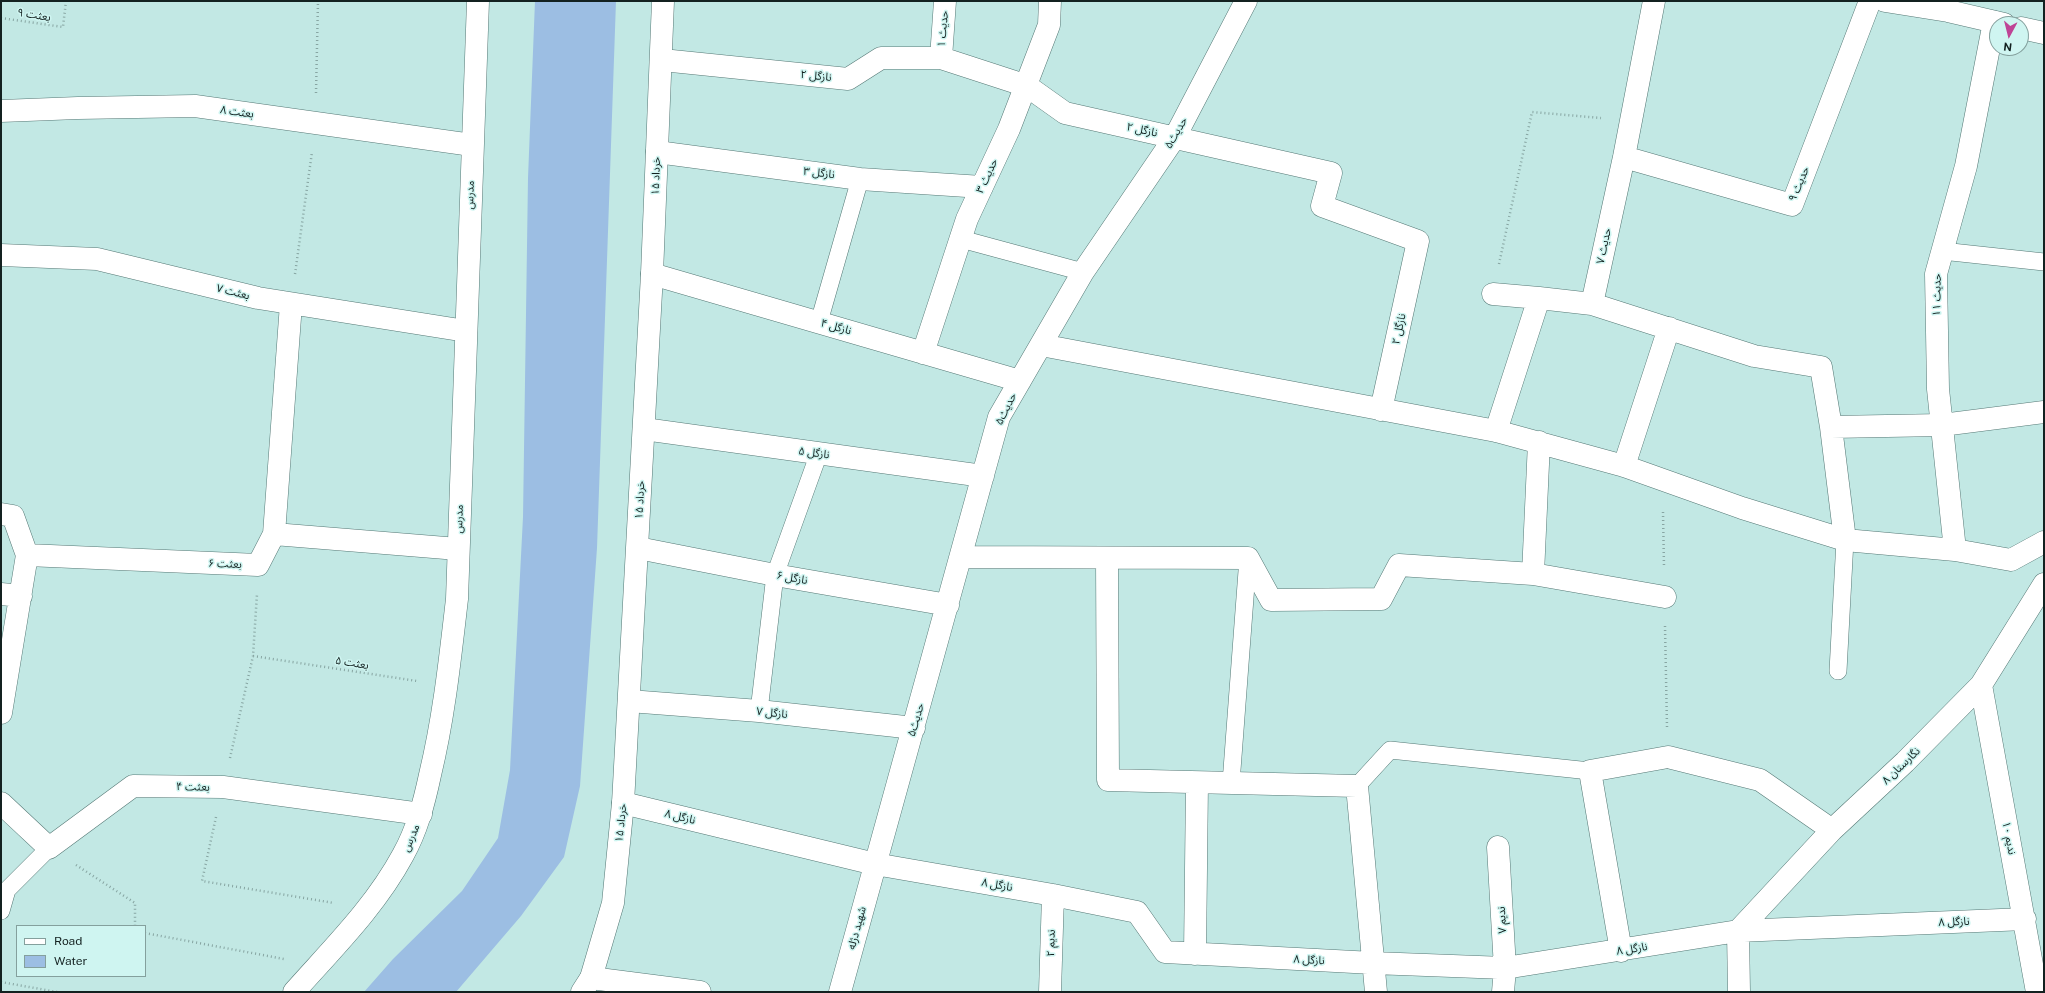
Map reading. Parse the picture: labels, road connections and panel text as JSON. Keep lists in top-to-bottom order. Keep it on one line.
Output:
{"streets":{"street":["حدیث ۱","نازگل ۲","بعثت ۸","حدیث۵","نازگل ۳","۱۵ خرداد","حدیث ۳","حدیث ۹","مدرس","حدیث ۷","بعثت ۷","حدیث ۱۱","نازگل ۴","نازگل ۵","بعثت ۶","نازگل ۶","نازگل ۷","نگارستان ۸","بعثت ۴","نازگل ۸","ندیم ۱۰","ندیم ۷","شهید دژله","ندیم ۲"],"path":["بعثت ۹","بعثت ۵"]},"crossings":[["حدیث ۱","نازگل ۲"],["نازگل ۲","حدیث۵"],["نازگل ۲","۱۵ خرداد"],["نازگل ۲","حدیث ۳"],["بعثت ۸","مدرس"],["حدیث۵","نازگل ۴"],["حدیث۵","نازگل ۵"],["حدیث۵","نازگل ۶"],["حدیث۵","نازگل ۷"],["حدیث۵","نازگل ۸"],["حدیث۵","شهید دژله"],["نازگل ۳","۱۵ خرداد"],["نازگل ۳","حدیث ۳"],["۱۵ خرداد","نازگل ۴"],["۱۵ خرداد","نازگل ۵"],["۱۵ خرداد","نازگل ۶"],["۱۵ خرداد","نازگل ۷"],["۱۵ خرداد","نازگل ۸"],["حدیث ۳","نازگل ۴"],["حدیث ۹","حدیث ۷"],["مدرس","بعثت ۷"],["مدرس","بعثت ۵"],["مدرس","بعثت ۴"],["نگارستان ۸","نازگل ۸"],["نگارستان ۸","ندیم ۱۰"],["نازگل ۸","ندیم ۱۰"],["نازگل ۸","ندیم ۷"],["نازگل ۸","شهید دژله"],["نازگل ۸","ندیم ۲"]],"legend":["Road","Water"],"north":"bottom"}
